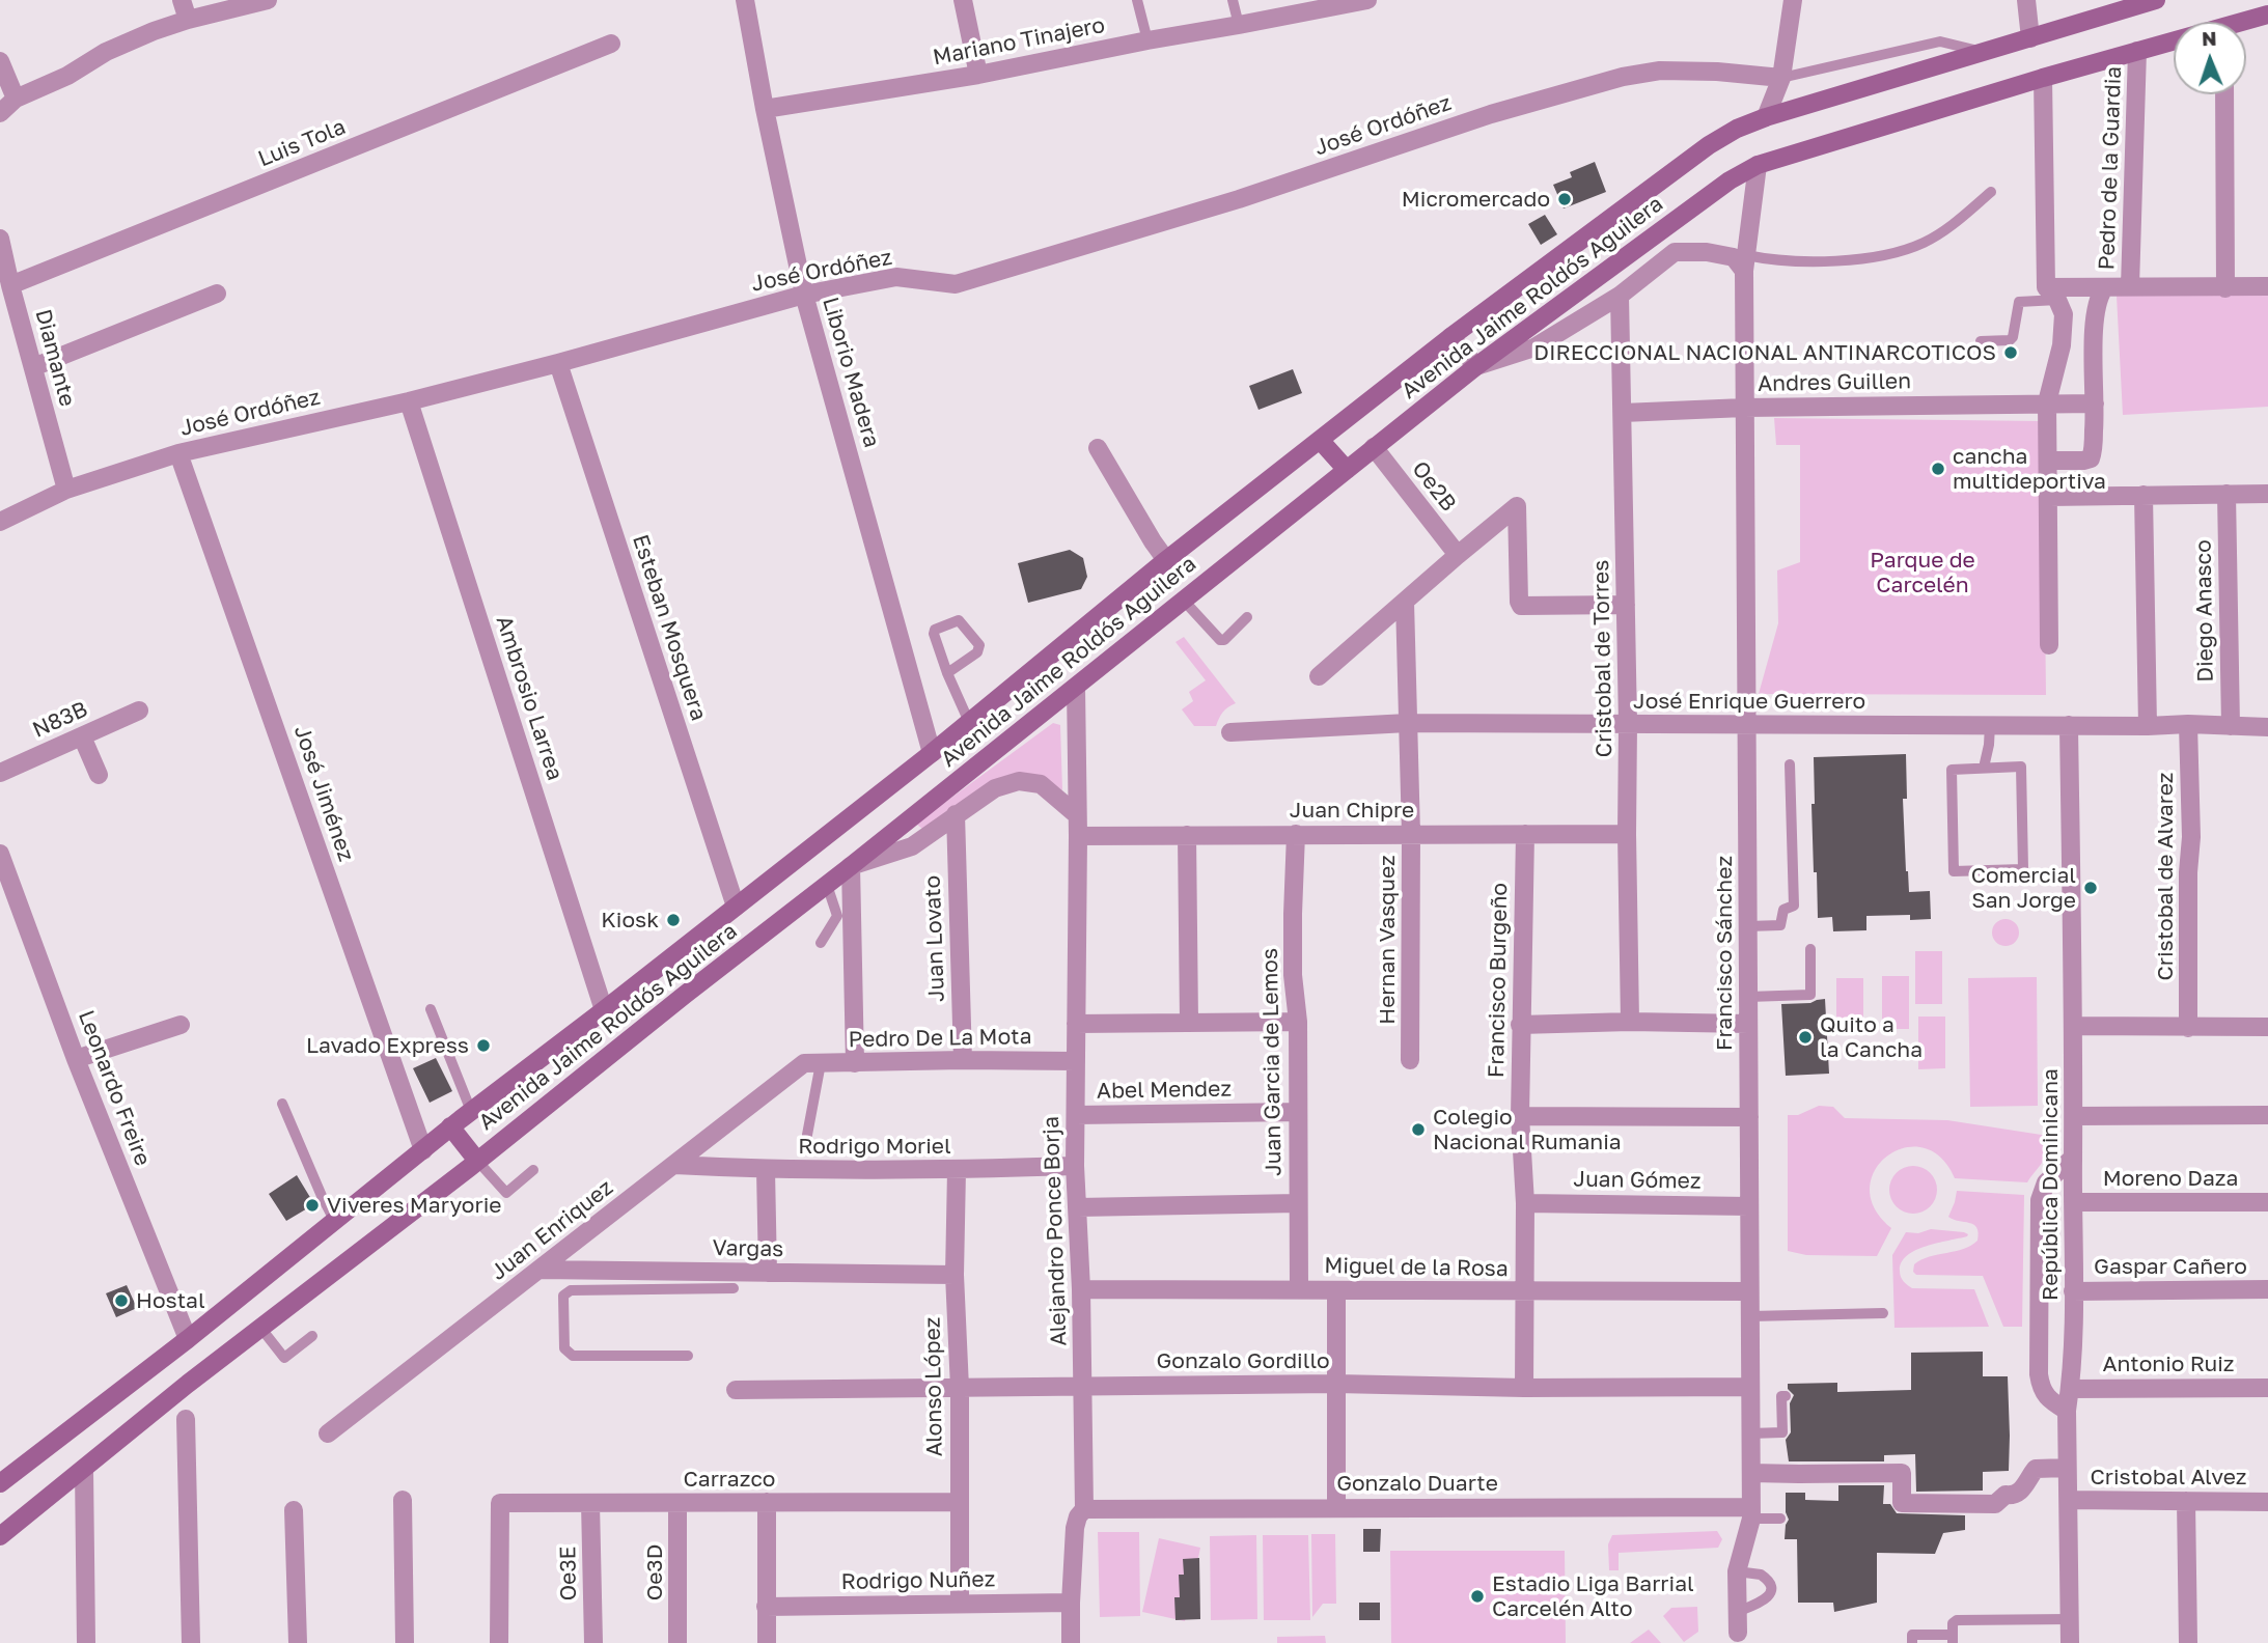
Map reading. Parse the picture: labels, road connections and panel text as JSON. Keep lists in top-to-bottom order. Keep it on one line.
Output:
{"streets":{"street":["Mariano Tinajero","José Ordóñez","Luis Tola","Pedro de la Guardia","Avenida Jaime Roldós Aguilera","Diamante","Liborio Madera","Andres Guillen","Oe2B","Diego Anasco","Esteban Mosquera","Cristobal de Torres","Ambrosio Larrea","José Enrique Guerrero","N83B","José Jiménez","Juan Chipre","Cristobal de Alvarez","Juan Lovato","Hernan Vasquez","Francisco Sánchez","Francisco Burgeño","Pedro De La Mota","Juan Garcia de Lemos","Leonardo Freire","Abel Mendez","Rodrigo Moriel","Moreno Daza","Juan Gómez","República Dominicana","Juan Enriquez","Alejandro Ponce Borja","Vargas","Gaspar Cañero","Miguel de la Rosa","Gonzalo Gordillo","Antonio Ruiz","Alonso López","Cristobal Alvez","Carrazco","Gonzalo Duarte","Oe3D","Oe3E","Rodrigo Nuñez"]},"crossings":[["Mariano Tinajero","Liborio Madera"],["José Ordóñez","Diamante"],["José Ordóñez","Liborio Madera"],["José Ordóñez","Esteban Mosquera"],["José Ordóñez","Ambrosio Larrea"],["José Ordóñez","José Jiménez"],["Luis Tola","Diamante"],["Pedro de la Guardia","Avenida Jaime Roldós Aguilera"],["Avenida Jaime Roldós Aguilera","Liborio Madera"],["Avenida Jaime Roldós Aguilera","Oe2B"],["Avenida Jaime Roldós Aguilera","Esteban Mosquera"],["Avenida Jaime Roldós Aguilera","Ambrosio Larrea"],["Avenida Jaime Roldós Aguilera","José Jiménez"],["Avenida Jaime Roldós Aguilera","Francisco Sánchez"],["Avenida Jaime Roldós Aguilera","Leonardo Freire"],["Avenida Jaime Roldós Aguilera","Alejandro Ponce Borja"],["Andres Guillen","Cristobal de Torres"],["Andres Guillen","Francisco Sánchez"],["Diego Anasco","José Enrique Guerrero"],["Cristobal de Torres","José Enrique Guerrero"],["Cristobal de Torres","Juan Chipre"],["José Enrique Guerrero","Cristobal de Alvarez"],["José Enrique Guerrero","Hernan Vasquez"],["José Enrique Guerrero","Francisco Sánchez"],["José Enrique Guerrero","República Dominicana"],["Juan Chipre","Hernan Vasquez"],["Juan Chipre","Francisco Burgeño"],["Juan Chipre","Juan Garcia de Lemos"],["Juan Chipre","Alejandro Ponce Borja"],["Juan Lovato","Pedro De La Mota"],["Francisco Sánchez","Juan Gómez"],["Francisco Sánchez","Miguel de la Rosa"],["Francisco Sánchez","Gonzalo Gordillo"],["Francisco Sánchez","Gonzalo Duarte"],["Francisco Burgeño","Juan Gómez"],["Francisco Burgeño","Miguel de la Rosa"],["Francisco Burgeño","Gonzalo Gordillo"],["Pedro De La Mota","Juan Enriquez"],["Pedro De La Mota","Alejandro Ponce Borja"],["Juan Garcia de Lemos","Abel Mendez"],["Juan Garcia de Lemos","Miguel de la Rosa"],["Abel Mendez","Alejandro Ponce Borja"],["Rodrigo Moriel","Juan Enriquez"],["Rodrigo Moriel","Alejandro Ponce Borja"],["Rodrigo Moriel","Alonso López"],["Moreno Daza","República Dominicana"],["República Dominicana","Gaspar Cañero"],["República Dominicana","Antonio Ruiz"],["República Dominicana","Cristobal Alvez"],["Juan Enriquez","Vargas"],["Alejandro Ponce Borja","Miguel de la Rosa"],["Alejandro Ponce Borja","Gonzalo Gordillo"],["Alejandro Ponce Borja","Gonzalo Duarte"],["Alejandro Ponce Borja","Rodrigo Nuñez"],["Vargas","Alonso López"],["Gonzalo Gordillo","Alonso López"],["Alonso López","Carrazco"],["Alonso López","Rodrigo Nuñez"],["Carrazco","Oe3D"],["Carrazco","Oe3E"]],"parks":["Parque de Carcelén"],"places":["Micromercado","DIRECCIONAL NACIONAL ANTINARCOTICOS","cancha multideportiva","Comercial San Jorge","Kiosk","Quito a la Cancha","Lavado Express","Colegio Nacional Rumania","Viveres Maryorie","Hostal","Estadio Liga Barrial Carcelén Alto"],"north":"top"}
